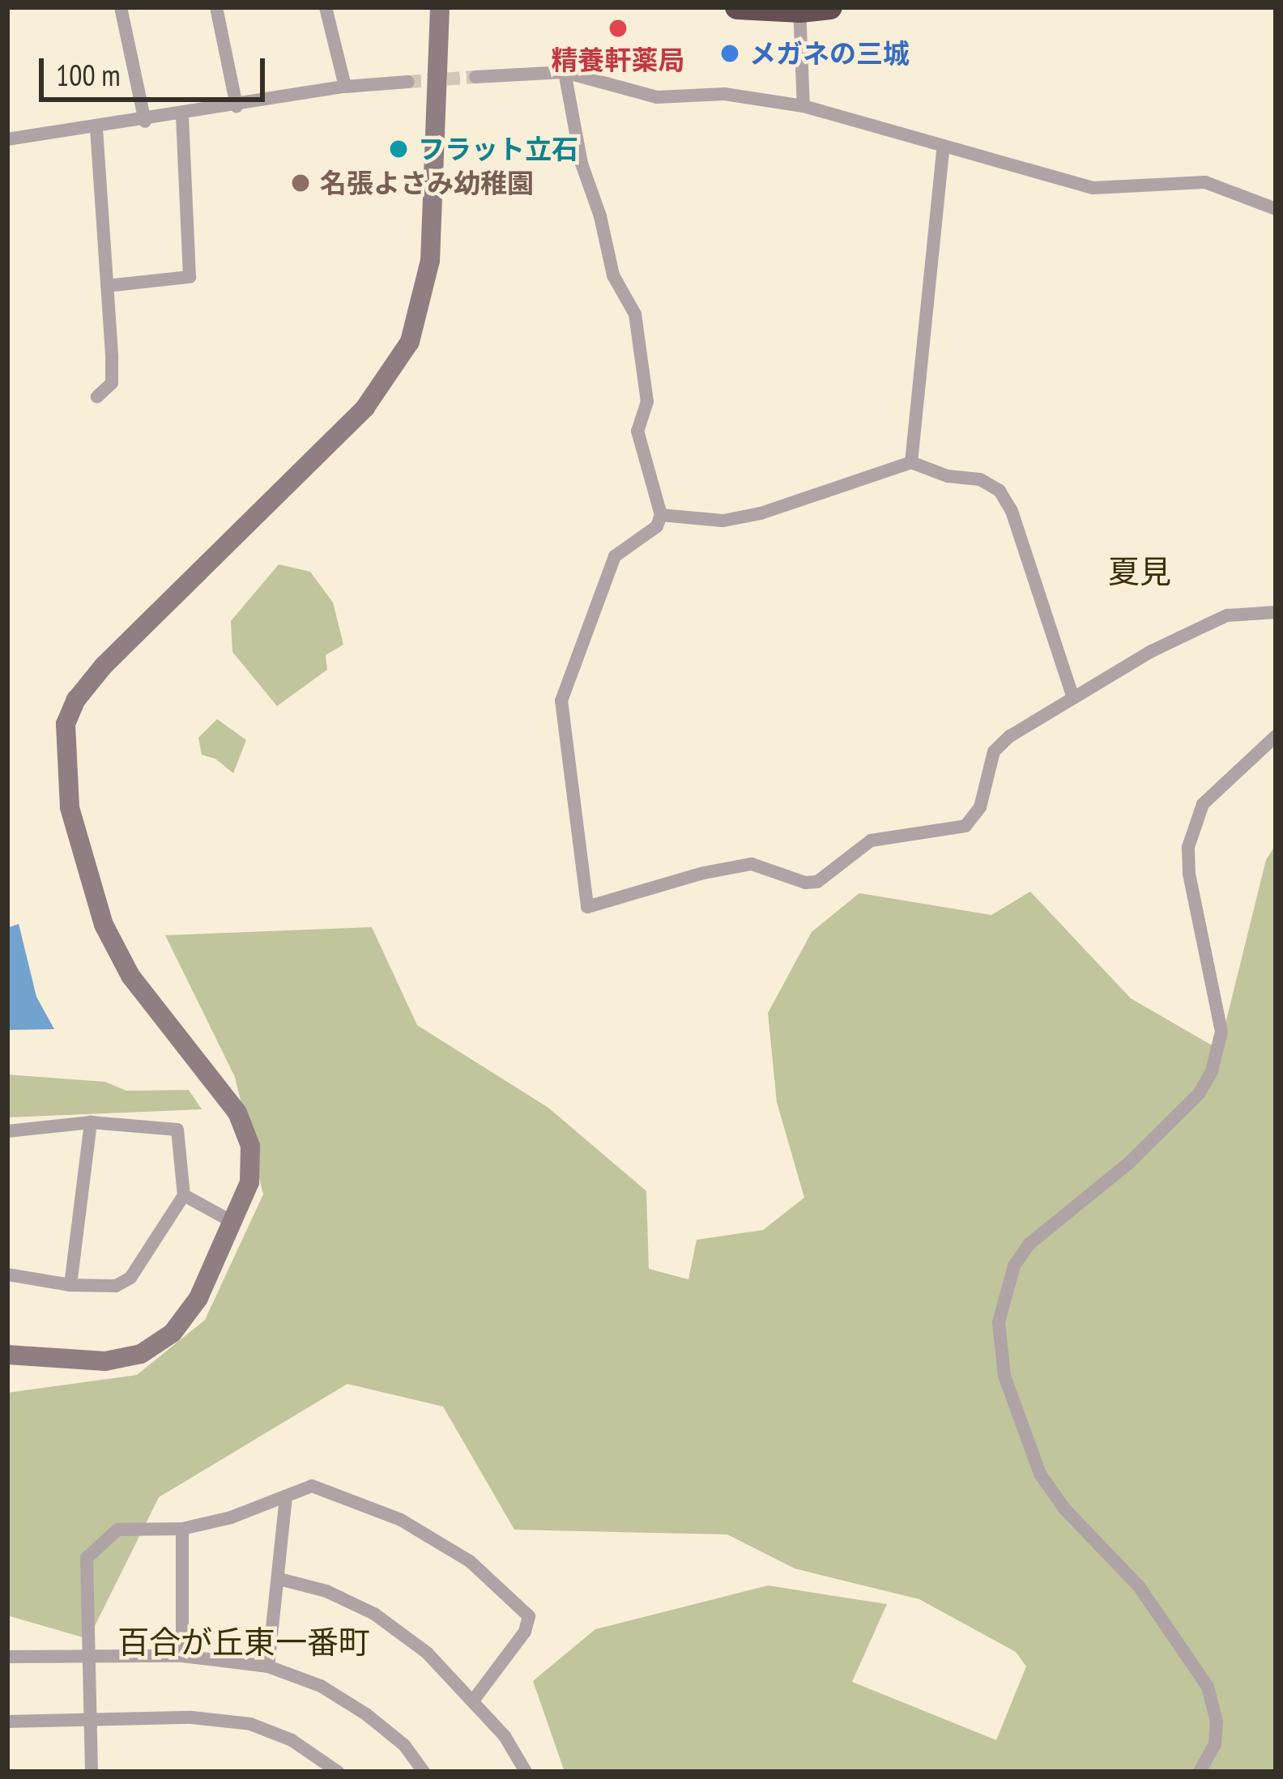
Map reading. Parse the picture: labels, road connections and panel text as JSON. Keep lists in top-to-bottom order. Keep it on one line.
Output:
{"districts":["夏見","百合が丘東一番町"],"places":["精養軒薬局","メガネの三城","フラット立石","名張よさみ幼稚園"],"scale_bar":"100 m"}
